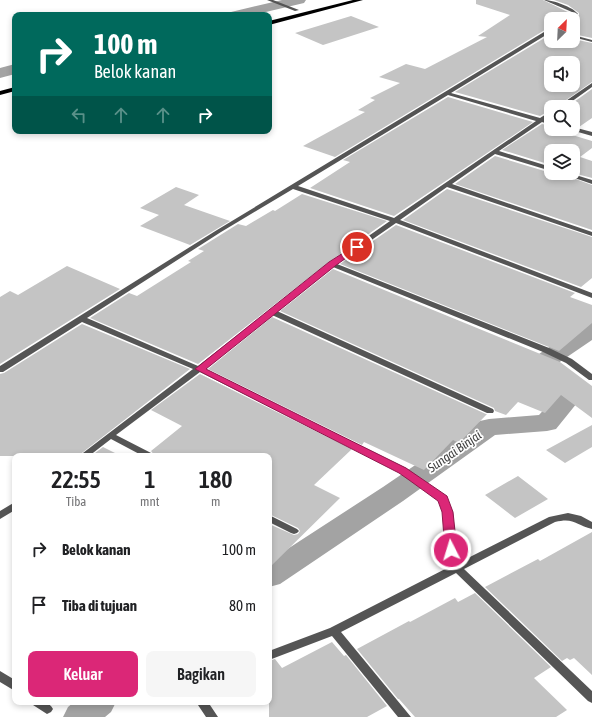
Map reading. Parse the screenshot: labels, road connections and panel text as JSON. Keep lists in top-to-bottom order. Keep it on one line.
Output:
{"water":["Sungai Binjai"],"north":"top right","page":{"turn":["100 m","Belok kanan"],"eta":["22:55","Tiba","1","mnt","180","m"],"list":[{"name":"Belok kanan","value":"100 m"},{"name":"Tiba di tujuan","value":"80 m"}],"buttons":["Keluar","Bagikan"]}}
